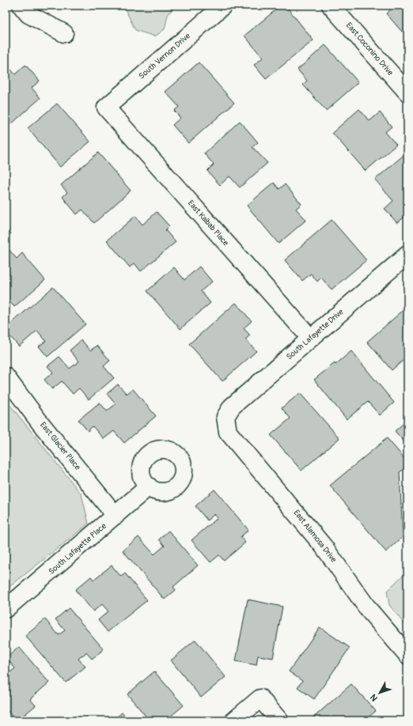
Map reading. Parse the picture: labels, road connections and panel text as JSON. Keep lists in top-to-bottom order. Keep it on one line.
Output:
{"streets":{"street":["East Coconino Drive","South Vernon Drive","East Kaibab Place","South Lafayette Drive","East Glacier Place","East Alamosa Drive","South Lafayette Place"]},"crossings":[["South Vernon Drive","East Kaibab Place"],["East Kaibab Place","South Lafayette Drive"],["South Lafayette Drive","East Alamosa Drive"],["East Glacier Place","South Lafayette Place"]],"north":"bottom left"}
